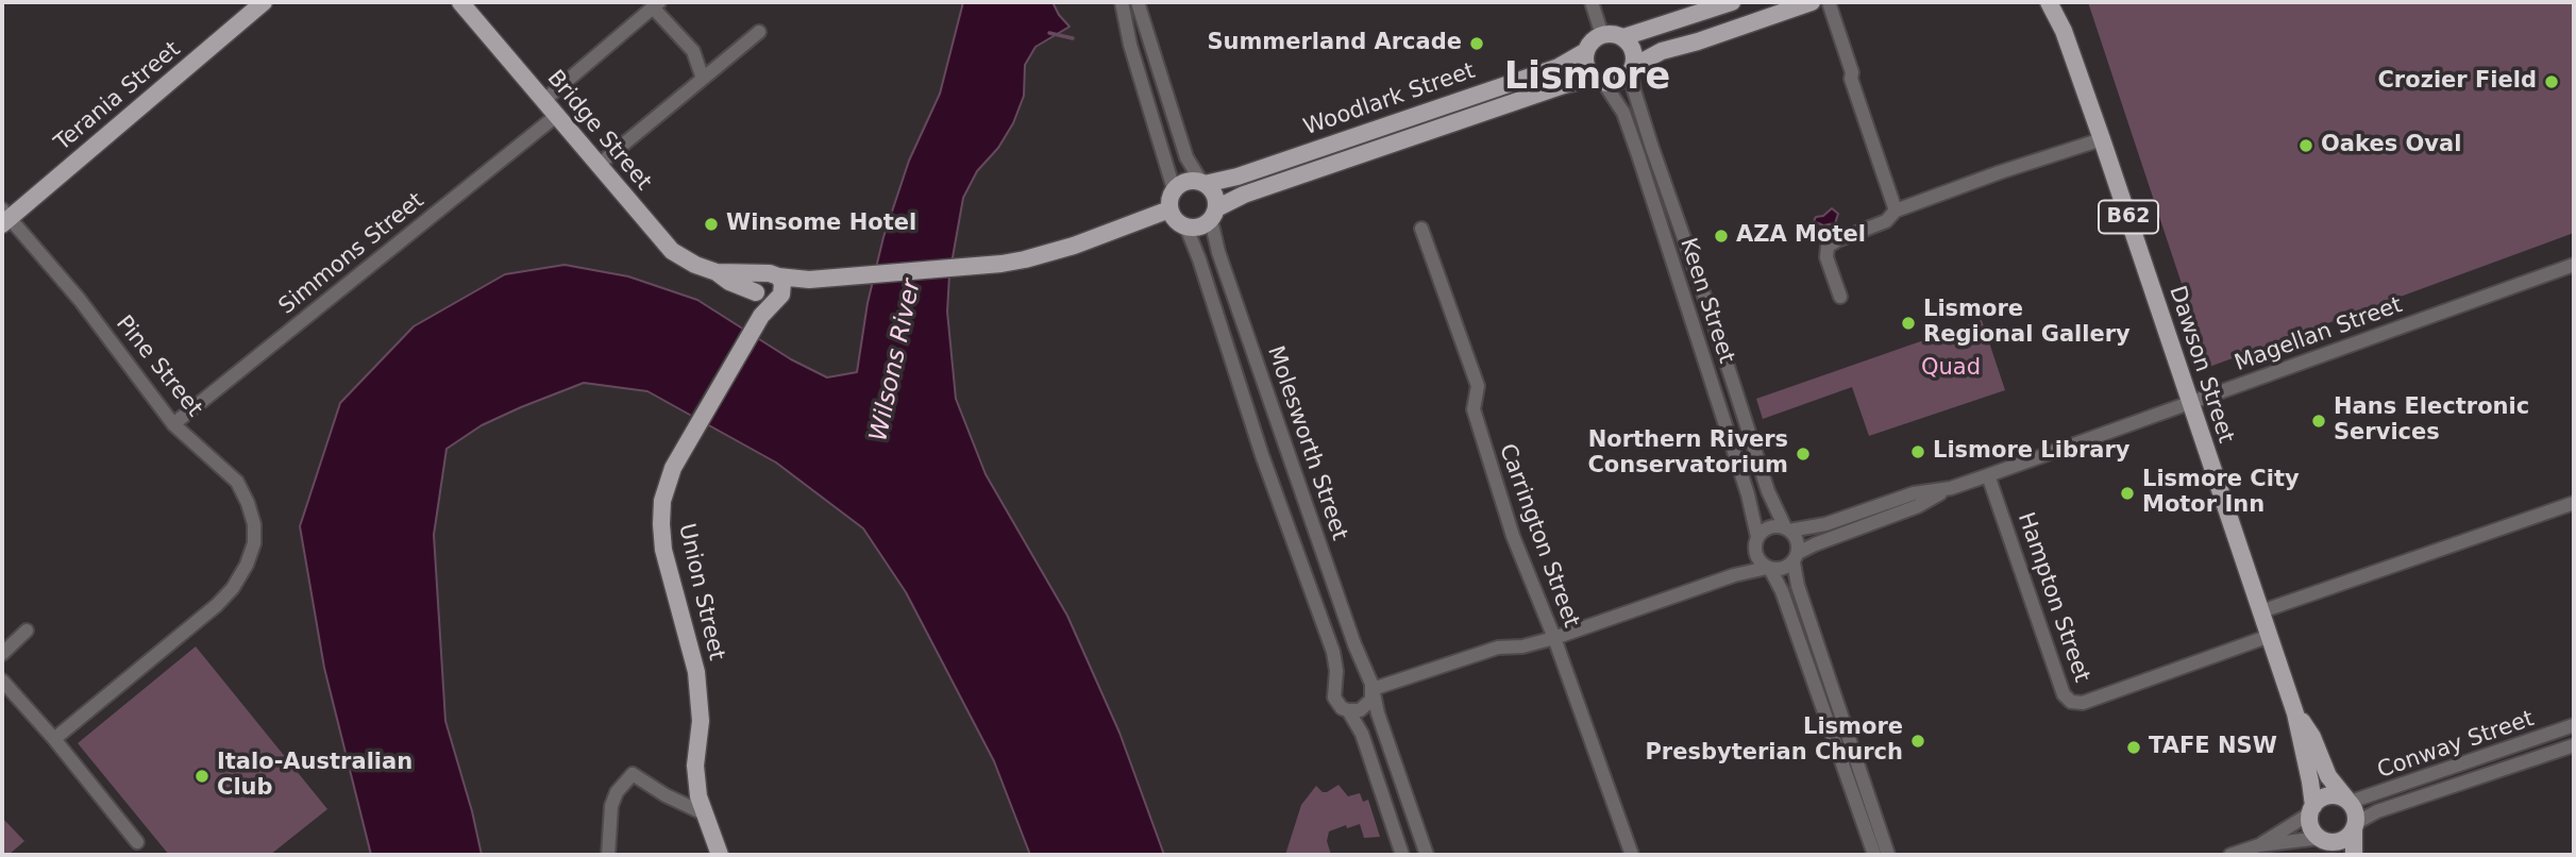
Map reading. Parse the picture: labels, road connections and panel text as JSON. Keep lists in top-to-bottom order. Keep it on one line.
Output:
{"streets":{"main road":["Terania Street","Woodlark Street","Bridge Street","B62","Dawson Street","Union Street"],"street":["Simmons Street","Keen Street","Magellan Street","Pine Street","Molesworth Street","Carrington Street","Hampton Street","Conway Street"]},"crossings":[["Terania Street","Pine Street"],["Woodlark Street","Bridge Street"],["Woodlark Street","Keen Street"],["Woodlark Street","Molesworth Street"],["Bridge Street","Simmons Street"],["Bridge Street","Molesworth Street"],["Bridge Street","Union Street"],["B62","Dawson Street"],["B62","Conway Street"],["Simmons Street","Pine Street"],["Keen Street","Magellan Street"],["Magellan Street","Dawson Street"],["Magellan Street","Hampton Street"],["Dawson Street","Hampton Street"],["Dawson Street","Conway Street"]],"districts":["Lismore"],"water":["Wilsons River"],"parks":["Quad"],"places":["Summerland Arcade","Crozier Field","Oakes Oval","Winsome Hotel","AZA Motel","Lismore Regional Gallery","Hans Electronic Services","Lismore Library","Northern Rivers Conservatorium","Lismore City Motor Inn","Lismore Presbyterian Church","TAFE NSW","Italo-Australian Club"]}
